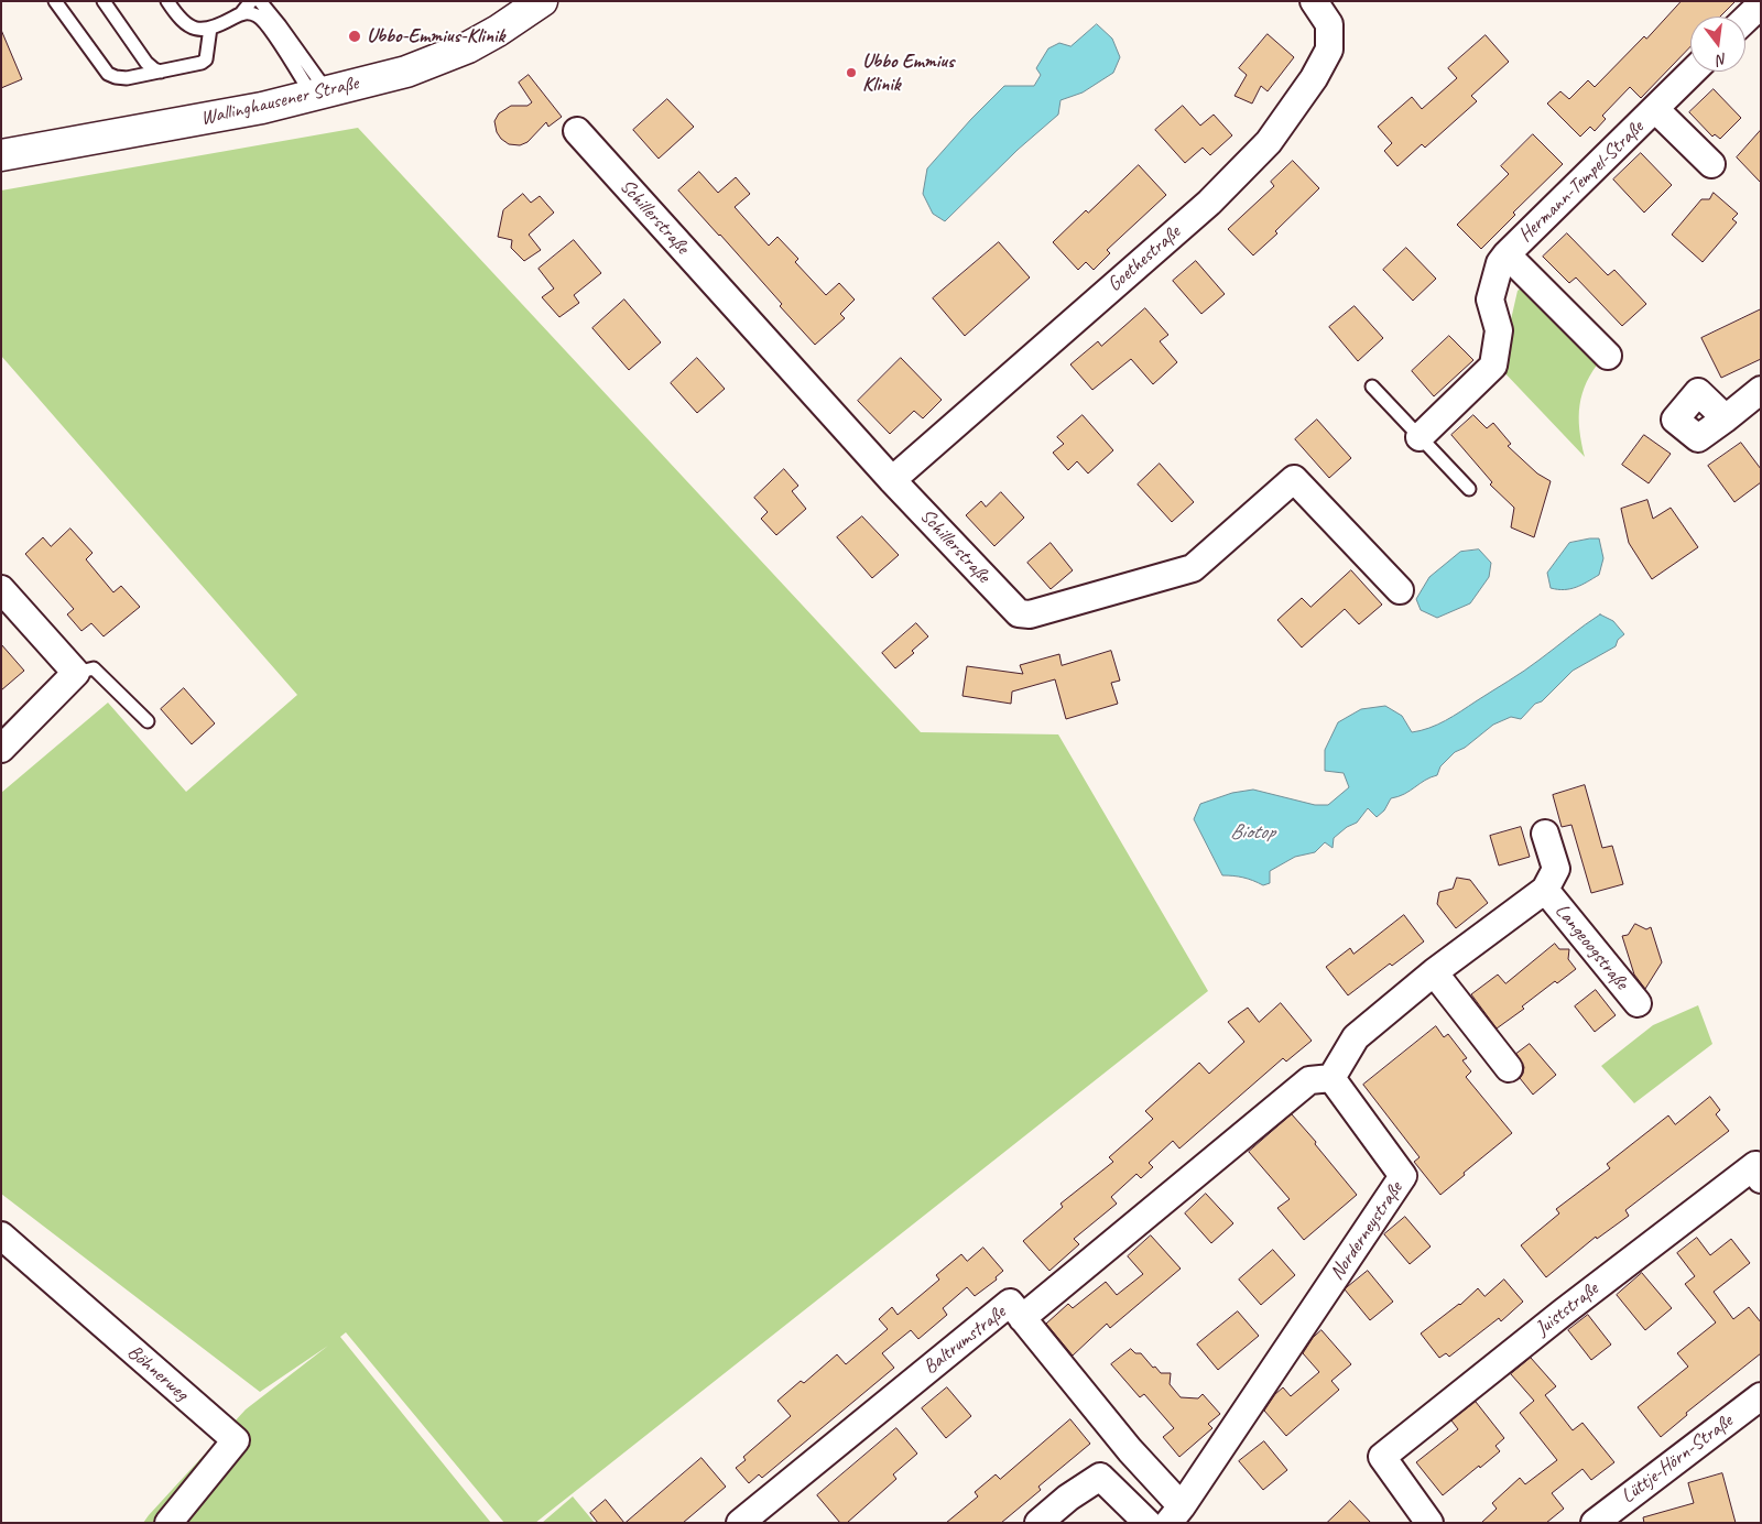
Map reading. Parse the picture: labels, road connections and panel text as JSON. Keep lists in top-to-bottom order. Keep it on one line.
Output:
{"streets":{"street":["Wallinghausener Straße","Hermann-Tempel-Straße","Schillerstraße","Goethestraße","Langeoogstraße","Norderneystraße","Juiststraße","Baltrumstraße","Böhnerweg","Lüttje-Hörn-Straße"]},"crossings":[["Schillerstraße","Goethestraße"],["Langeoogstraße","Norderneystraße"],["Norderneystraße","Baltrumstraße"]],"water":["Biotop"],"places":["Ubbo-Emmius-Klinik","Ubbo Emmius Klinik"],"north":"bottom"}
